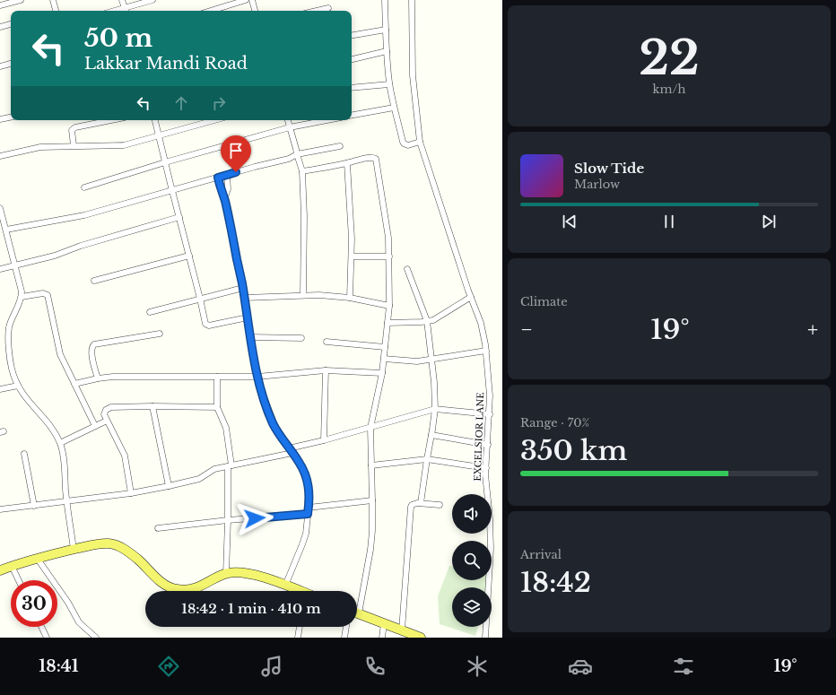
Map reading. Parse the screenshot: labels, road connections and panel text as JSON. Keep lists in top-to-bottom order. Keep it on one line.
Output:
{"streets":{"street":["EXCELSIOR LANE"]},"page":{"tile":[["22","km/h"],"Climate",["Range · 70%","350 km"],["Arrival","18:42"]],"turn":["50 m","Lakkar Mandi Road"],"song":["Slow Tide","Marlow"],"heat":["−","19°","+"],"limit":"30","trip":"18:42 · 1 min · 410 m","tabs":["18:41","19°"]}}
